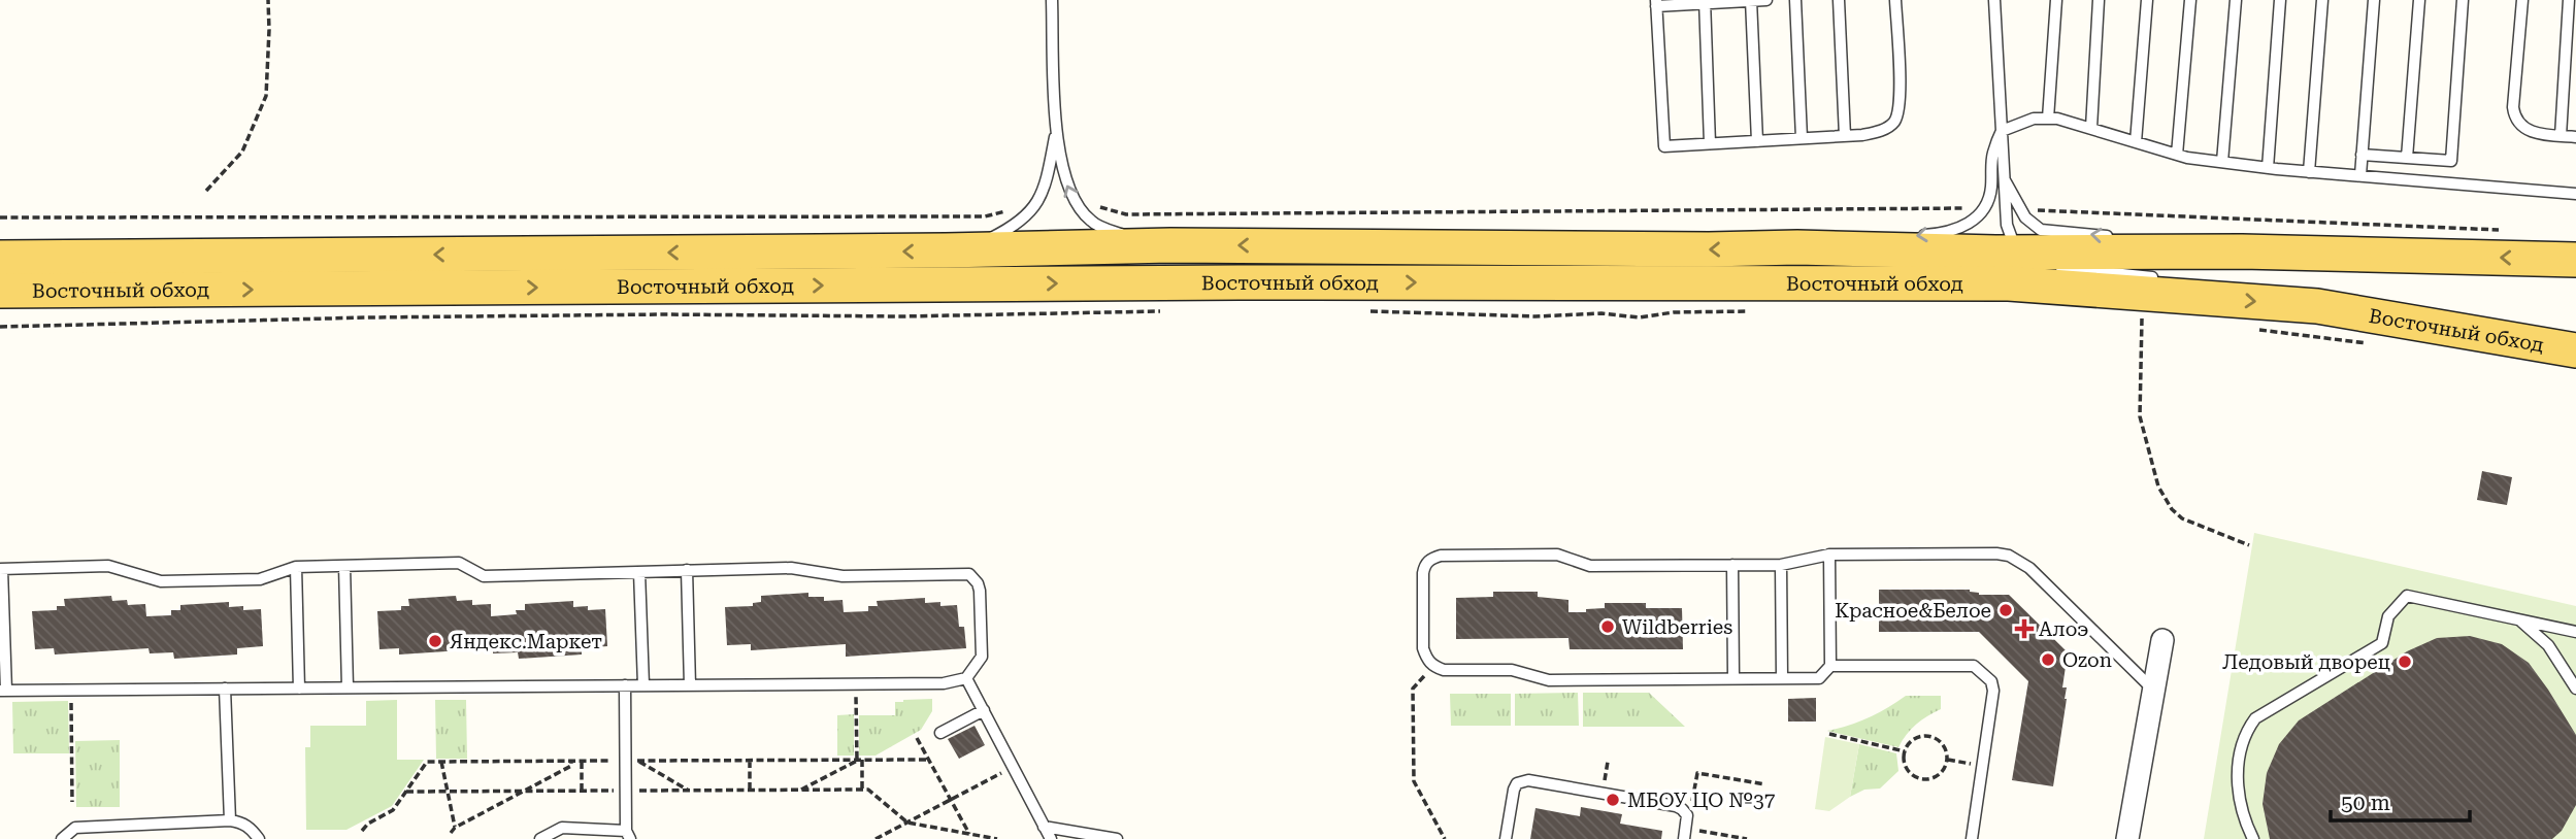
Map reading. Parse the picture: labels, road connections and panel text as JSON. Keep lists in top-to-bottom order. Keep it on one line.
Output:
{"streets":{"main road":["Восточный обход"]},"places":{"other":["Красное&Белое","Wildberries","Яндекс.Маркет","Ozon","Ледовый дворец","МБОУ ЦО №37"],"health":["Алоэ"]},"scale_bar":"50 m"}
